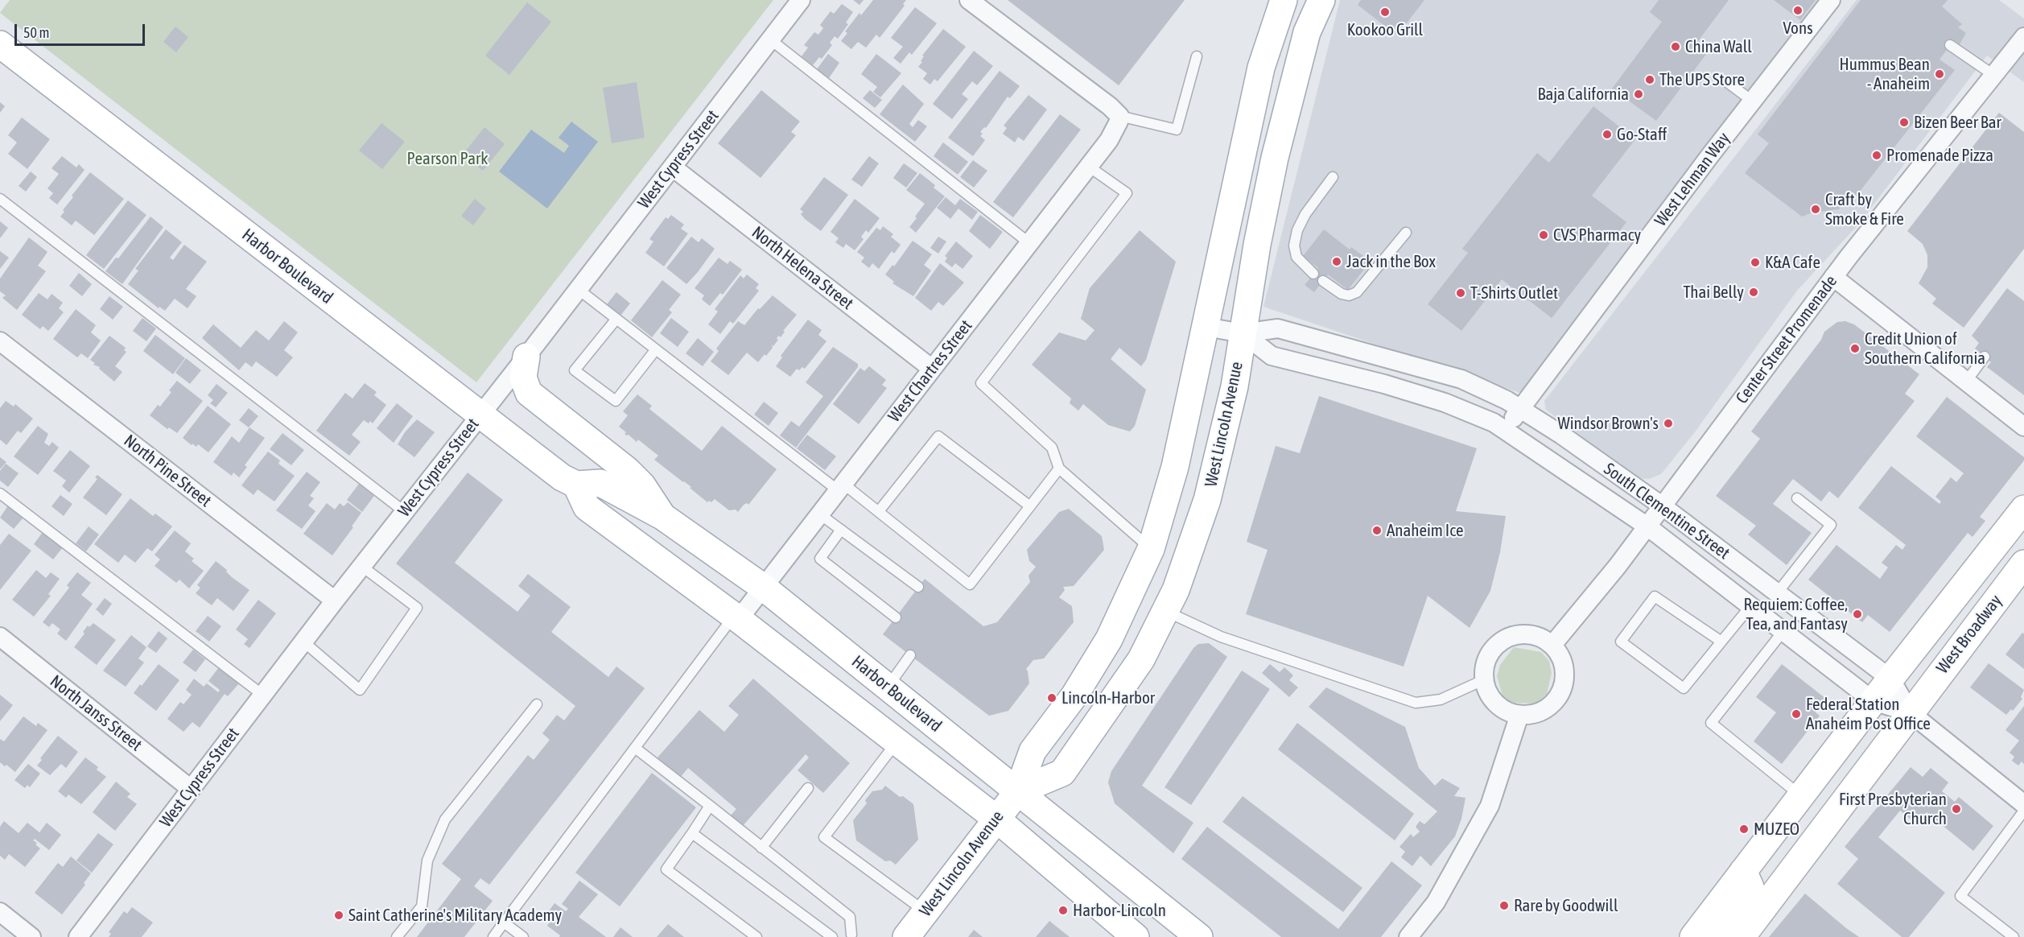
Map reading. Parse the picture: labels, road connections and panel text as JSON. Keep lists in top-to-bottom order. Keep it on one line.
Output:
{"streets":{"main road":["Harbor Boulevard","West Lincoln Avenue","West Broadway"],"street":["West Cypress Street","West Lehman Way","North Helena Street","Center Street Promenade","West Chartres Street","North Pine Street","South Clementine Street","North Janss Street"]},"crossings":[["West Cypress Street","Harbor Boulevard"],["West Cypress Street","North Helena Street"],["West Cypress Street","North Pine Street"],["West Cypress Street","North Janss Street"],["West Lehman Way","South Clementine Street"],["Harbor Boulevard","West Chartres Street"],["Harbor Boulevard","West Lincoln Avenue"],["North Helena Street","West Chartres Street"],["Center Street Promenade","South Clementine Street"],["West Lincoln Avenue","South Clementine Street"],["South Clementine Street","West Broadway"]],"parks":["Pearson Park"],"places":["Vons","Kookoo Grill","China Wall","Hummus Bean - Anaheim","The UPS Store","Baja California","Bizen Beer Bar","Go-Staff","Promenade Pizza","Craft by Smoke & Fire","CVS Pharmacy","Jack in the Box","K&A Cafe","Thai Belly","T-Shirts Outlet","Credit Union of Southern California","Windsor Brown's","Anaheim Ice","Requiem: Coffee, Tea, and Fantasy","Lincoln-Harbor","Federal Station Anaheim Post Office","First Presbyterian Church","MUZEO","Rare by Goodwill","Harbor-Lincoln","Saint Catherine's Military Academy"],"scale_bar":"50 m"}
